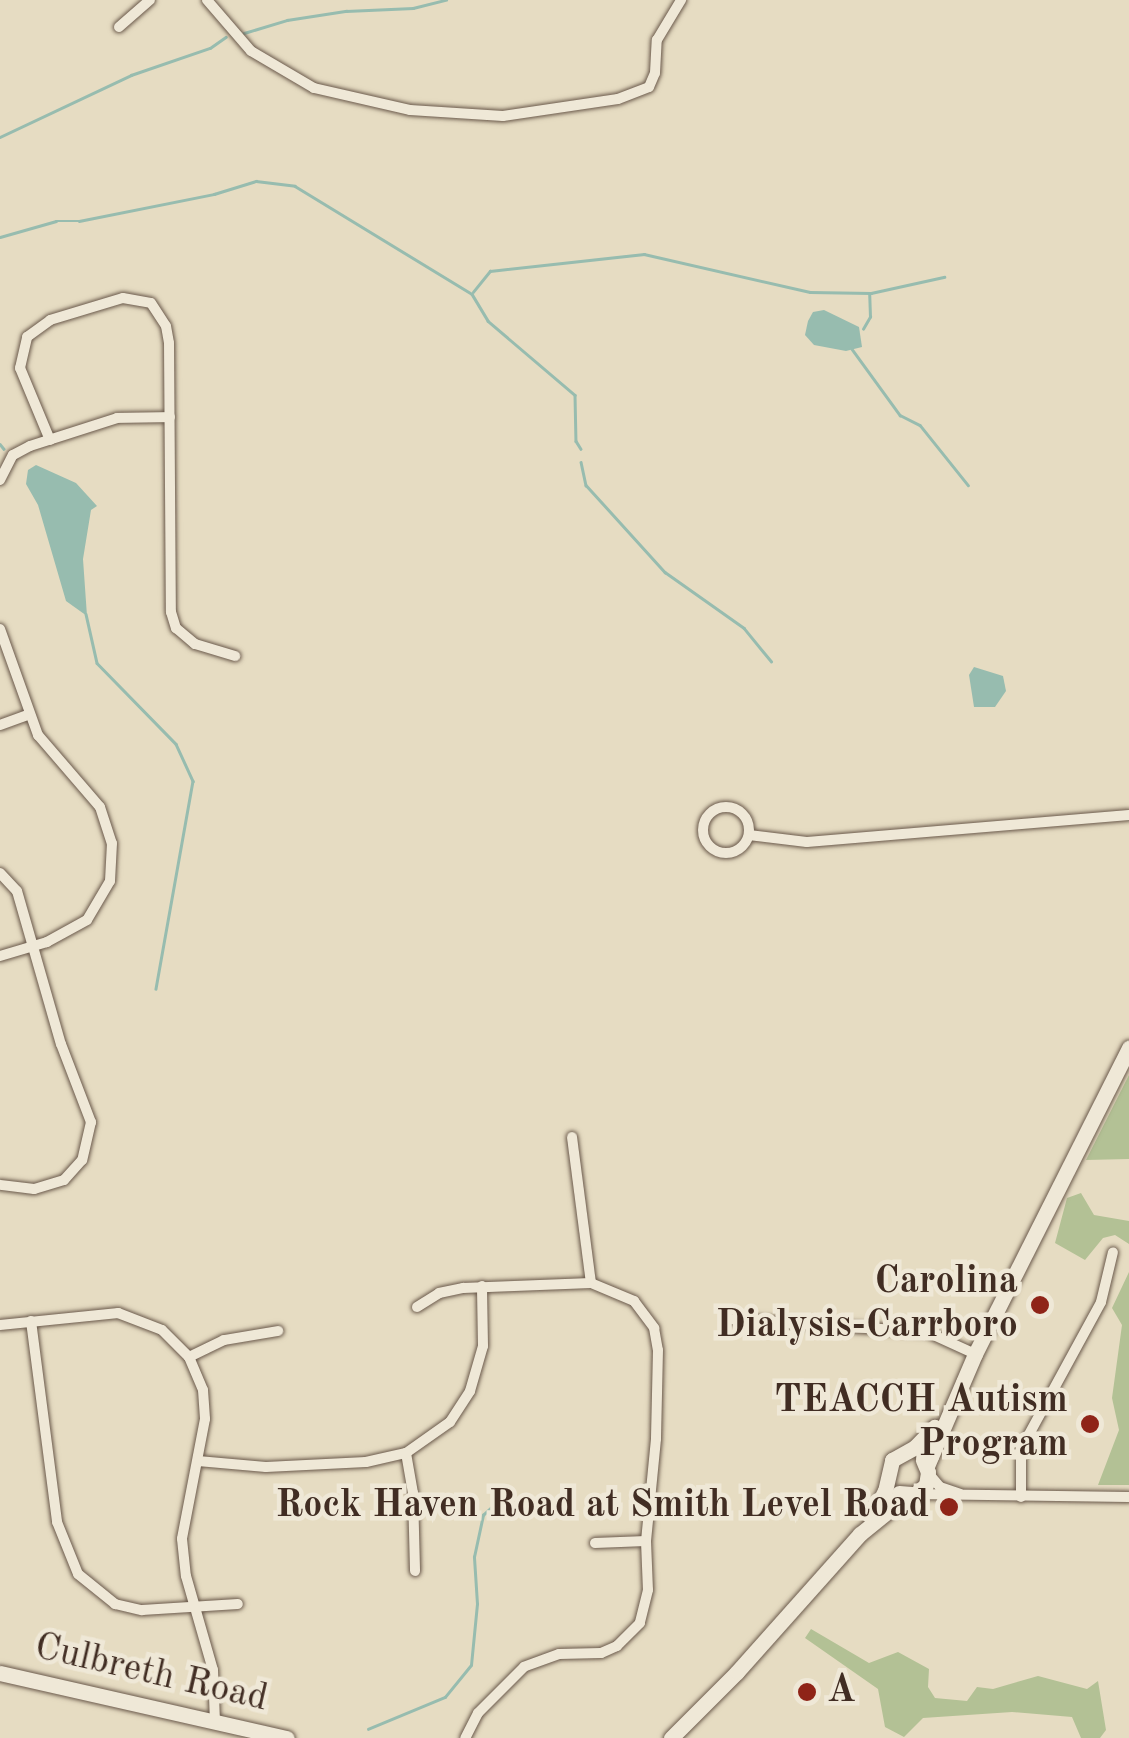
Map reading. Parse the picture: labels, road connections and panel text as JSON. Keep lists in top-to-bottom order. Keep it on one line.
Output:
{"streets":{"main road":["Culbreth Road"]},"places":["Carolina Dialysis-Carrboro","TEACCH Autism Program","Rock Haven Road at Smith Level Road","A"]}
